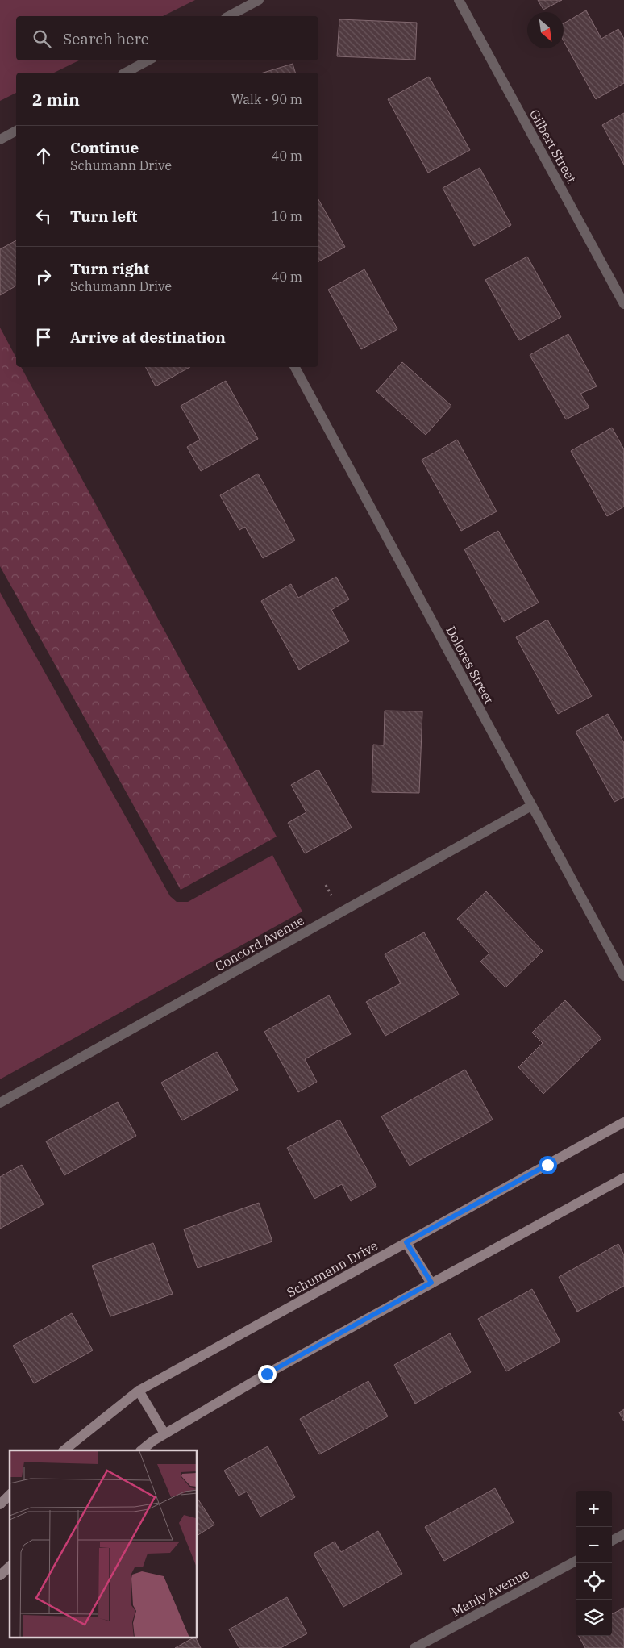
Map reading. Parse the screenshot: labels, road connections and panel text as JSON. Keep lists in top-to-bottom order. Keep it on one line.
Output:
{"streets":{"street":["Gilbert Street","Dolores Street","Concord Avenue","Schumann Drive","Manly Avenue"]},"crossings":[["Dolores Street","Concord Avenue"]],"north":"bottom right","page":{"search":"Search here","heading":["2 min","Walk · 90 m"],"list":[["Continue","Schumann Drive","40 m"],["Turn left","10 m"],["Turn right","Schumann Drive","40 m"],"Arrive at destination"],"map_buttons":["+","−"]}}
